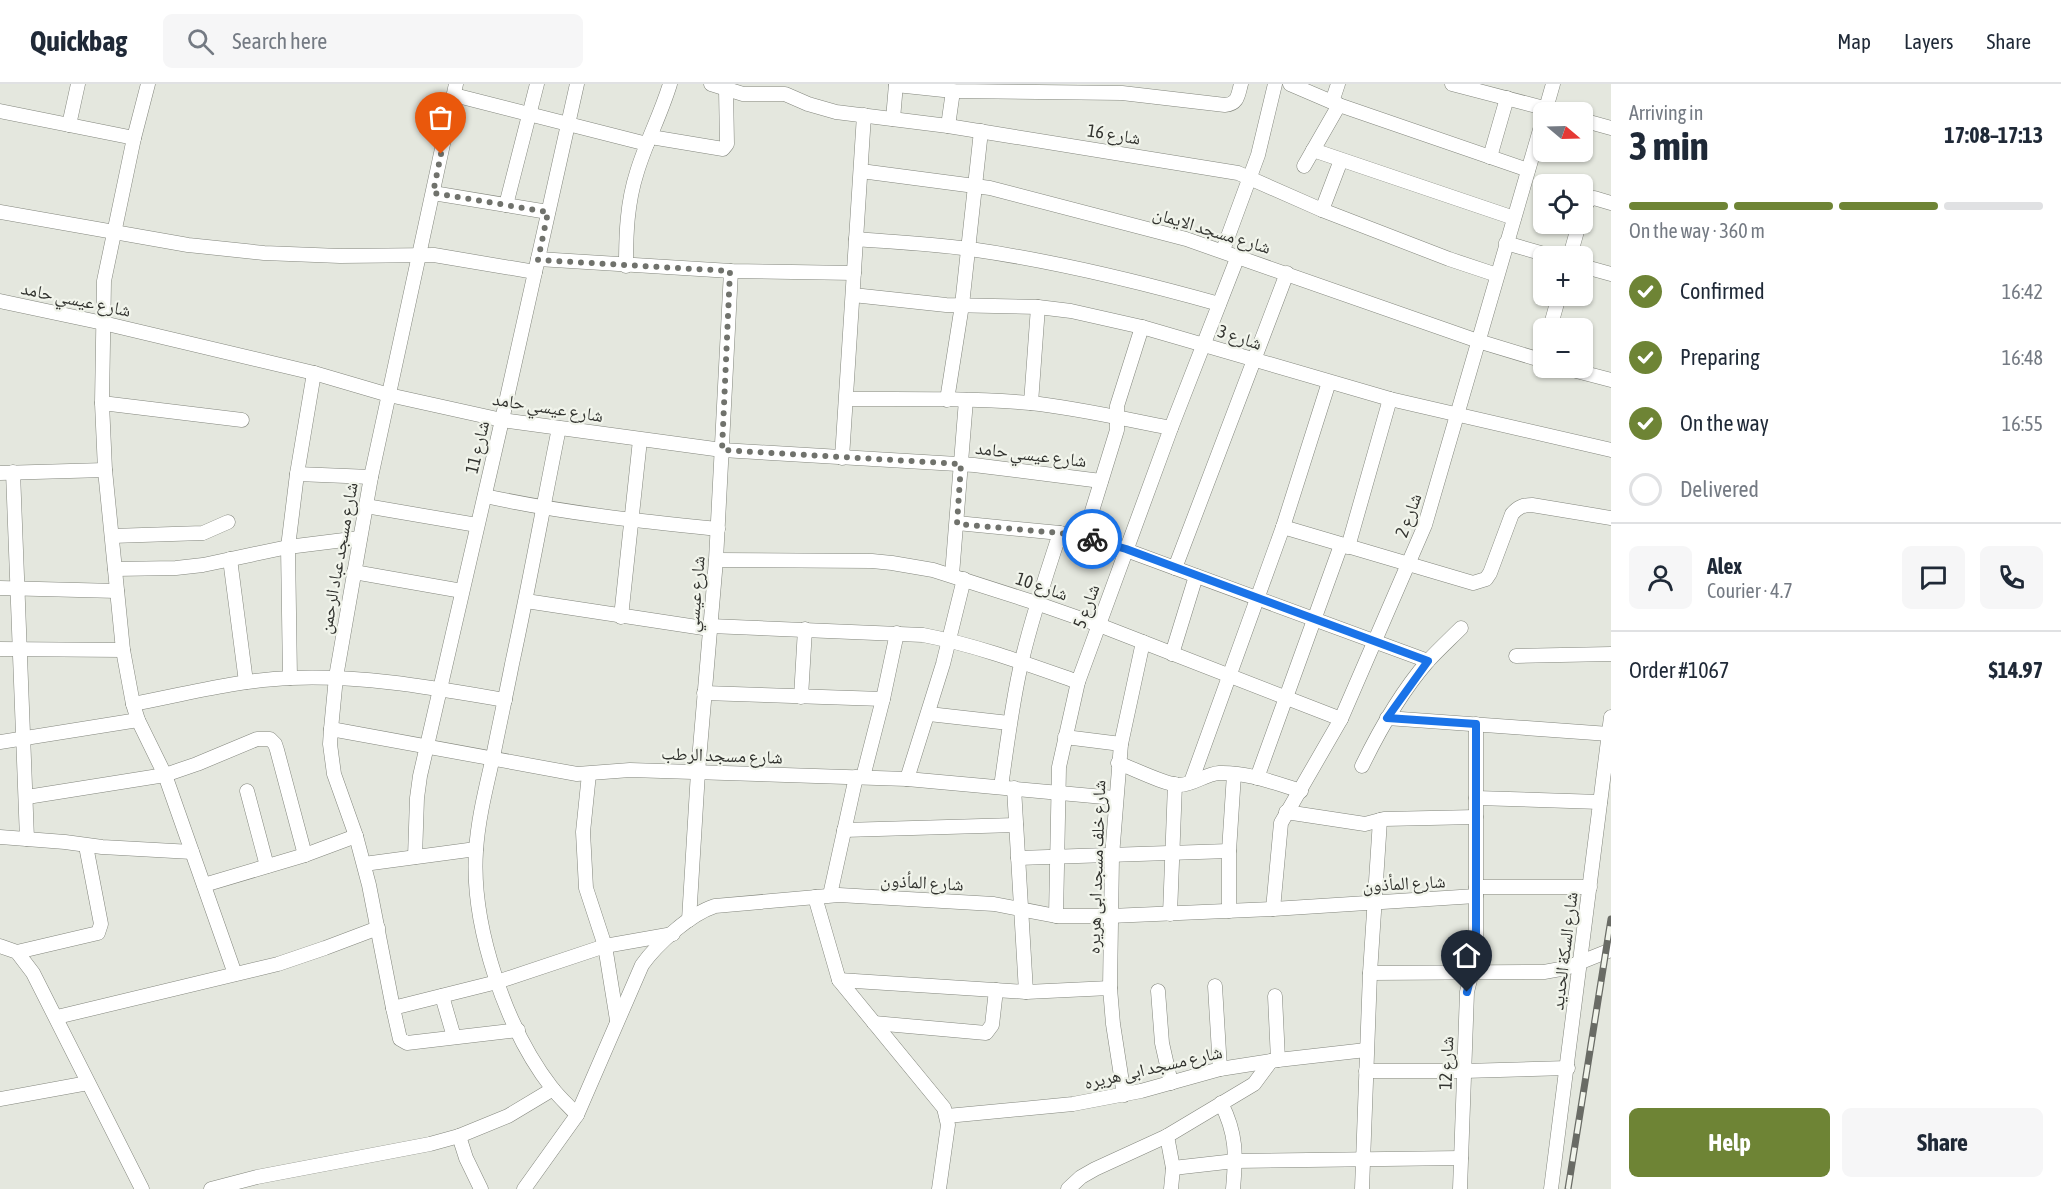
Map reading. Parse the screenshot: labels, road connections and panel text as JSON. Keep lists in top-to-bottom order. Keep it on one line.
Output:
{"streets":{"street":["شارع 16","شارع مسجد الايمان","شارع عيسي حامد","شارع 3","شارع 11","شارع 2","شارع مسجد عباد الرحمن","شارع 10","شارع عيسي","شارع 5","شارع مسجد الرطب","شارع خلف مسجد ابى هريره","شارع المأذون","شارع السكة الحديد","شارع 12","شارع مسجد ابى هريره"]},"crossings":[["شارع 16","شارع 2"],["شارع مسجد الايمان","شارع 2"],["شارع مسجد الايمان","شارع 5"],["شارع عيسي حامد","شارع 11"],["شارع عيسي حامد","شارع مسجد عباد الرحمن"],["شارع عيسي حامد","شارع عيسي"],["شارع 3","شارع 2"],["شارع 3","شارع 5"],["شارع 11","شارع مسجد الرطب"],["شارع 2","شارع 10"],["شارع 2","شارع المأذون"],["شارع مسجد عباد الرحمن","شارع مسجد الرطب"],["شارع 10","شارع عيسي"],["شارع 10","شارع 5"],["شارع 10","شارع خلف مسجد ابى هريره"],["شارع عيسي","شارع مسجد الرطب"],["شارع عيسي","شارع المأذون"],["شارع 5","شارع مسجد الرطب"],["شارع 5","شارع المأذون"],["شارع مسجد الرطب","شارع خلف مسجد ابى هريره"],["شارع خلف مسجد ابى هريره","شارع المأذون"],["شارع خلف مسجد ابى هريره","شارع مسجد ابى هريره"],["شارع المأذون","شارع السكة الحديد"],["شارع المأذون","شارع 12"]],"north":"right","page":{"header":"Quickbag","search":"Search here","nav":["Map","Layers","Share"],"heading":["3 min","Arriving in","17:08–17:13"],"panel":["Alex","Courier · 4.7","Order #1067","$14.97"],"map_buttons":["+","−"],"bar":"On the way · 360 m","list":[["Confirmed","16:42"],["Preparing","16:48"],["On the way","16:55"],"Delivered"],"buttons":["Help","Share"]}}
